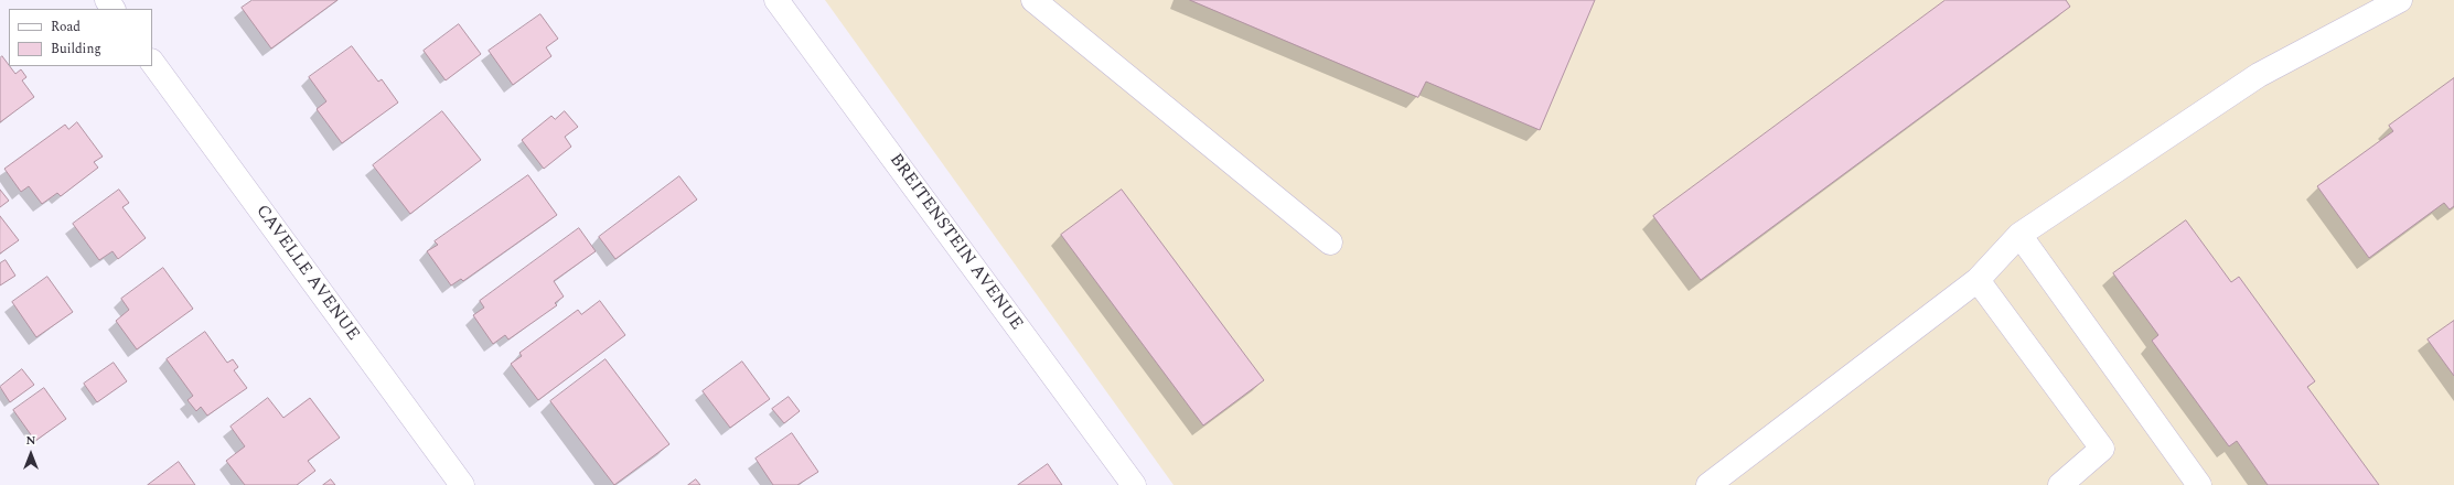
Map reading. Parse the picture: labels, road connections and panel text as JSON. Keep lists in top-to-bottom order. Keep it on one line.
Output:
{"streets":{"street":["BREITENSTEIN AVENUE","CAVELLE AVENUE"]},"legend":["Road","Building"],"north":"top"}
